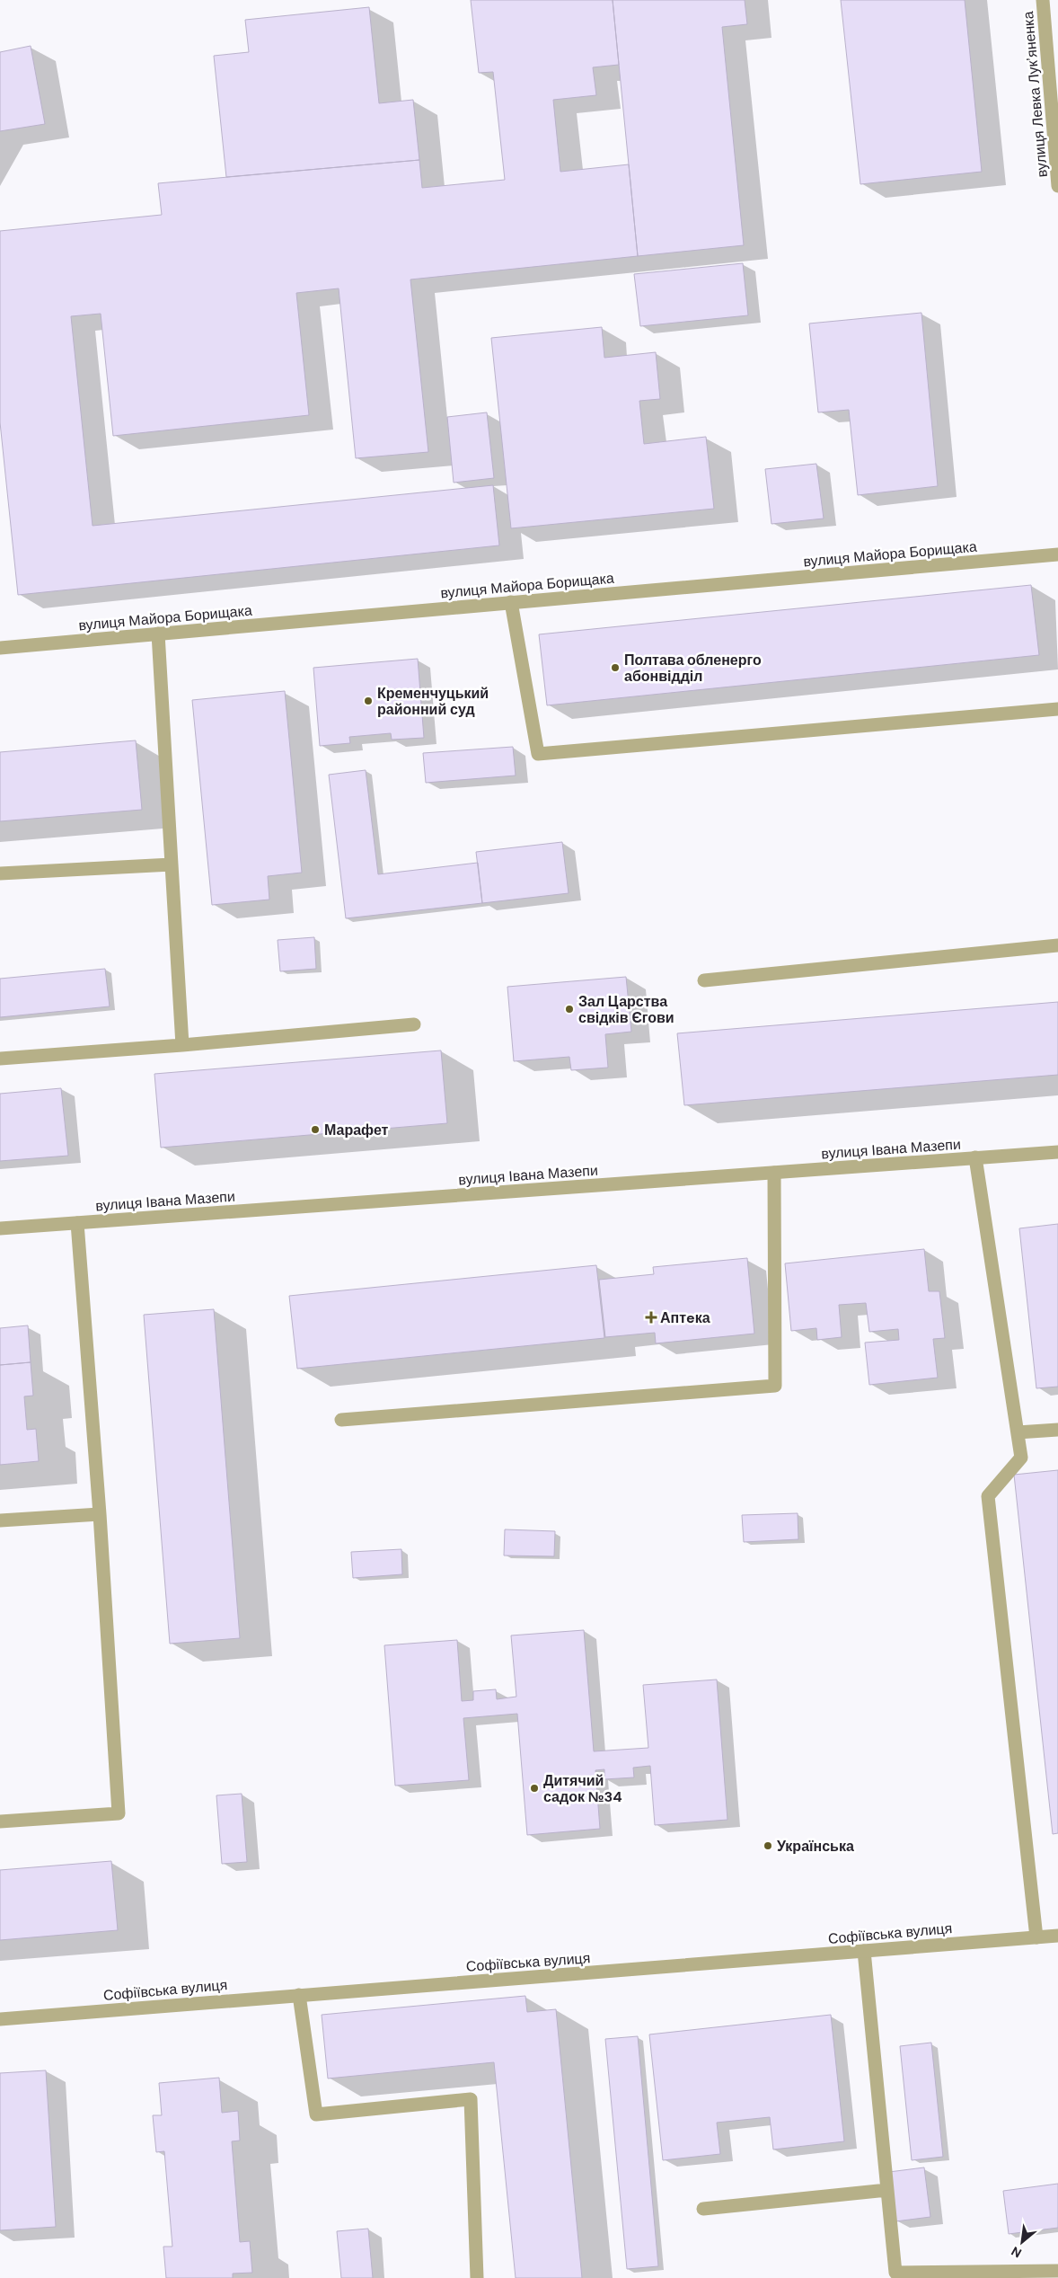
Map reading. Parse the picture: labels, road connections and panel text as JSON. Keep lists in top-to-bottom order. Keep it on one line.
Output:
{"streets":{"street":["вулиця Левка Лукʼяненка","вулиця Майора Борищака","вулиця Івана Мазепи","Софіївська вулиця"]},"places":{"other":["Полтава обленерго абонвідділ","Кременчуцький районний суд","Зал Царства свідків Єгови","Марафет","Дитячий садок №34","Українська"],"health":["Аптeка"]},"north":"bottom left"}
